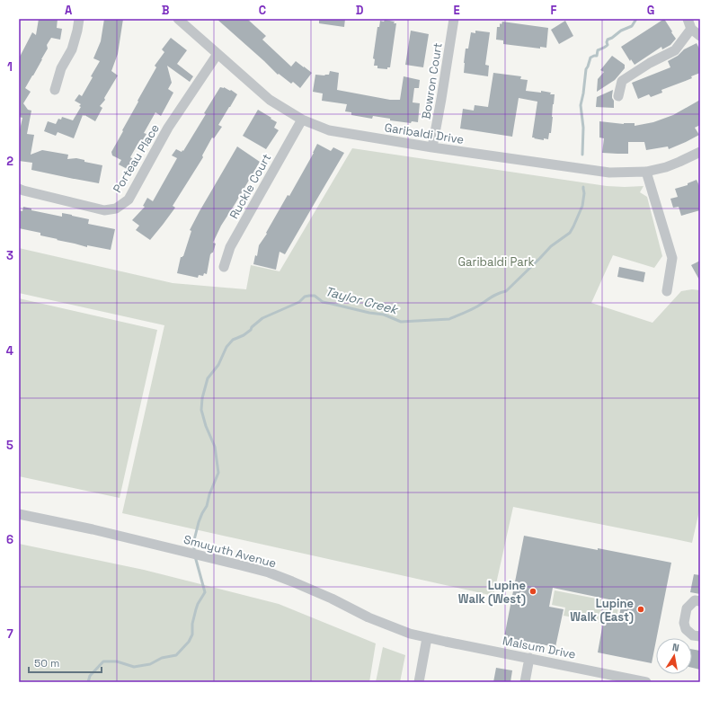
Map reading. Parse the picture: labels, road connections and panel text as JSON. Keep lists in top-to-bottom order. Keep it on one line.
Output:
{"streets":{"street":["Bowron Court","Garibaldi Drive","Porteau Place","Ruckle Court","Smuyuth Avenue","Malsum Drive"]},"crossings":[["Bowron Court","Garibaldi Drive"],["Garibaldi Drive","Porteau Place"],["Garibaldi Drive","Ruckle Court"],["Smuyuth Avenue","Malsum Drive"]],"water":["Taylor Creek"],"parks":["Garibaldi Park"],"places":["Lupine Walk (West)","Lupine Walk (East)"],"scale_bar":"50 m","north":"top","grid":{"columns":["A","B","C","D","E","F","G"],"rows":["1","2","3","4","5","6","7"]}}
